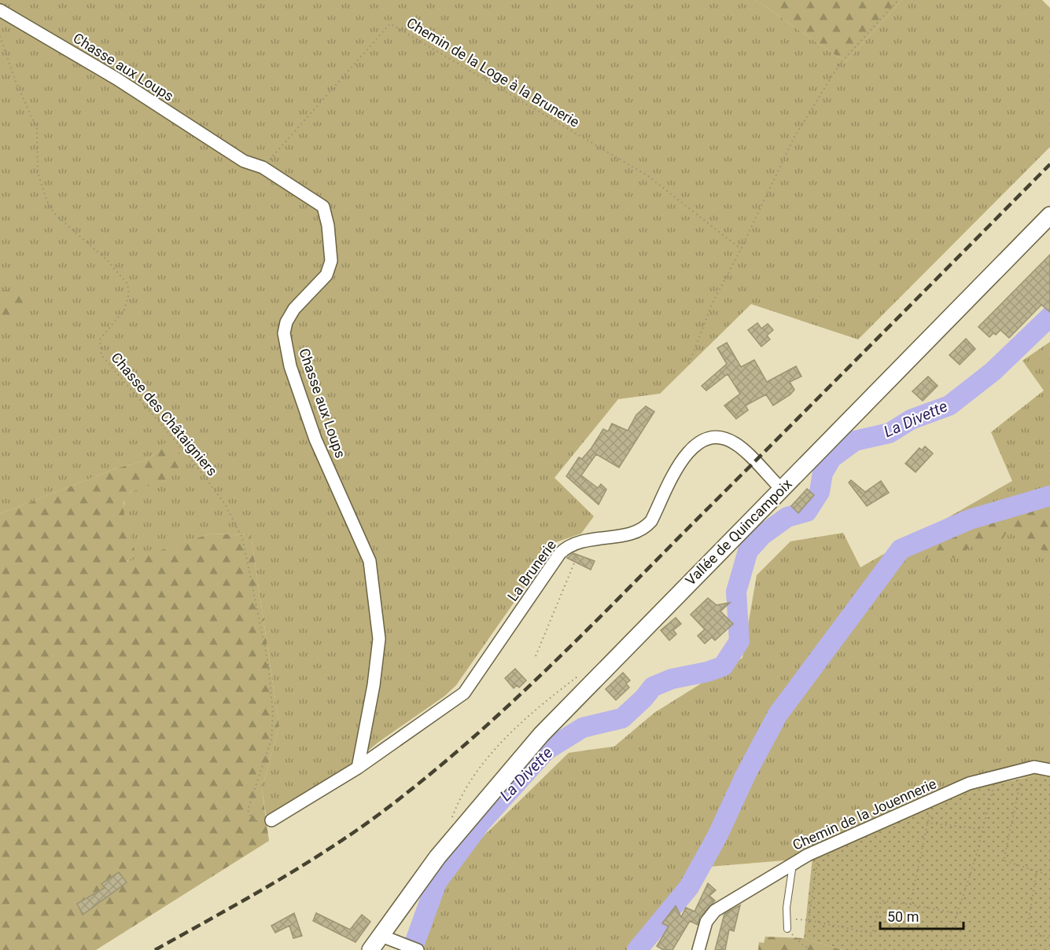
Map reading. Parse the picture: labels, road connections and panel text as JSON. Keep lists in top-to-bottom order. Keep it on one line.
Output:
{"streets":{"main road":["Vallée de Quincampoix"],"street":["Chasse aux Loups","La Brunerie","Chemin de la Jouennerie"],"path":["Chemin de la Loge à la Brunerie","Chasse des Châtaigniers"]},"crossings":[["Chasse aux Loups","Chemin de la Loge à la Brunerie"],["Chasse aux Loups","La Brunerie"],["Chasse des Châtaigniers","La Brunerie"],["Vallée de Quincampoix","La Brunerie"]],"water":["La Divette"],"scale_bar":"50 m"}
